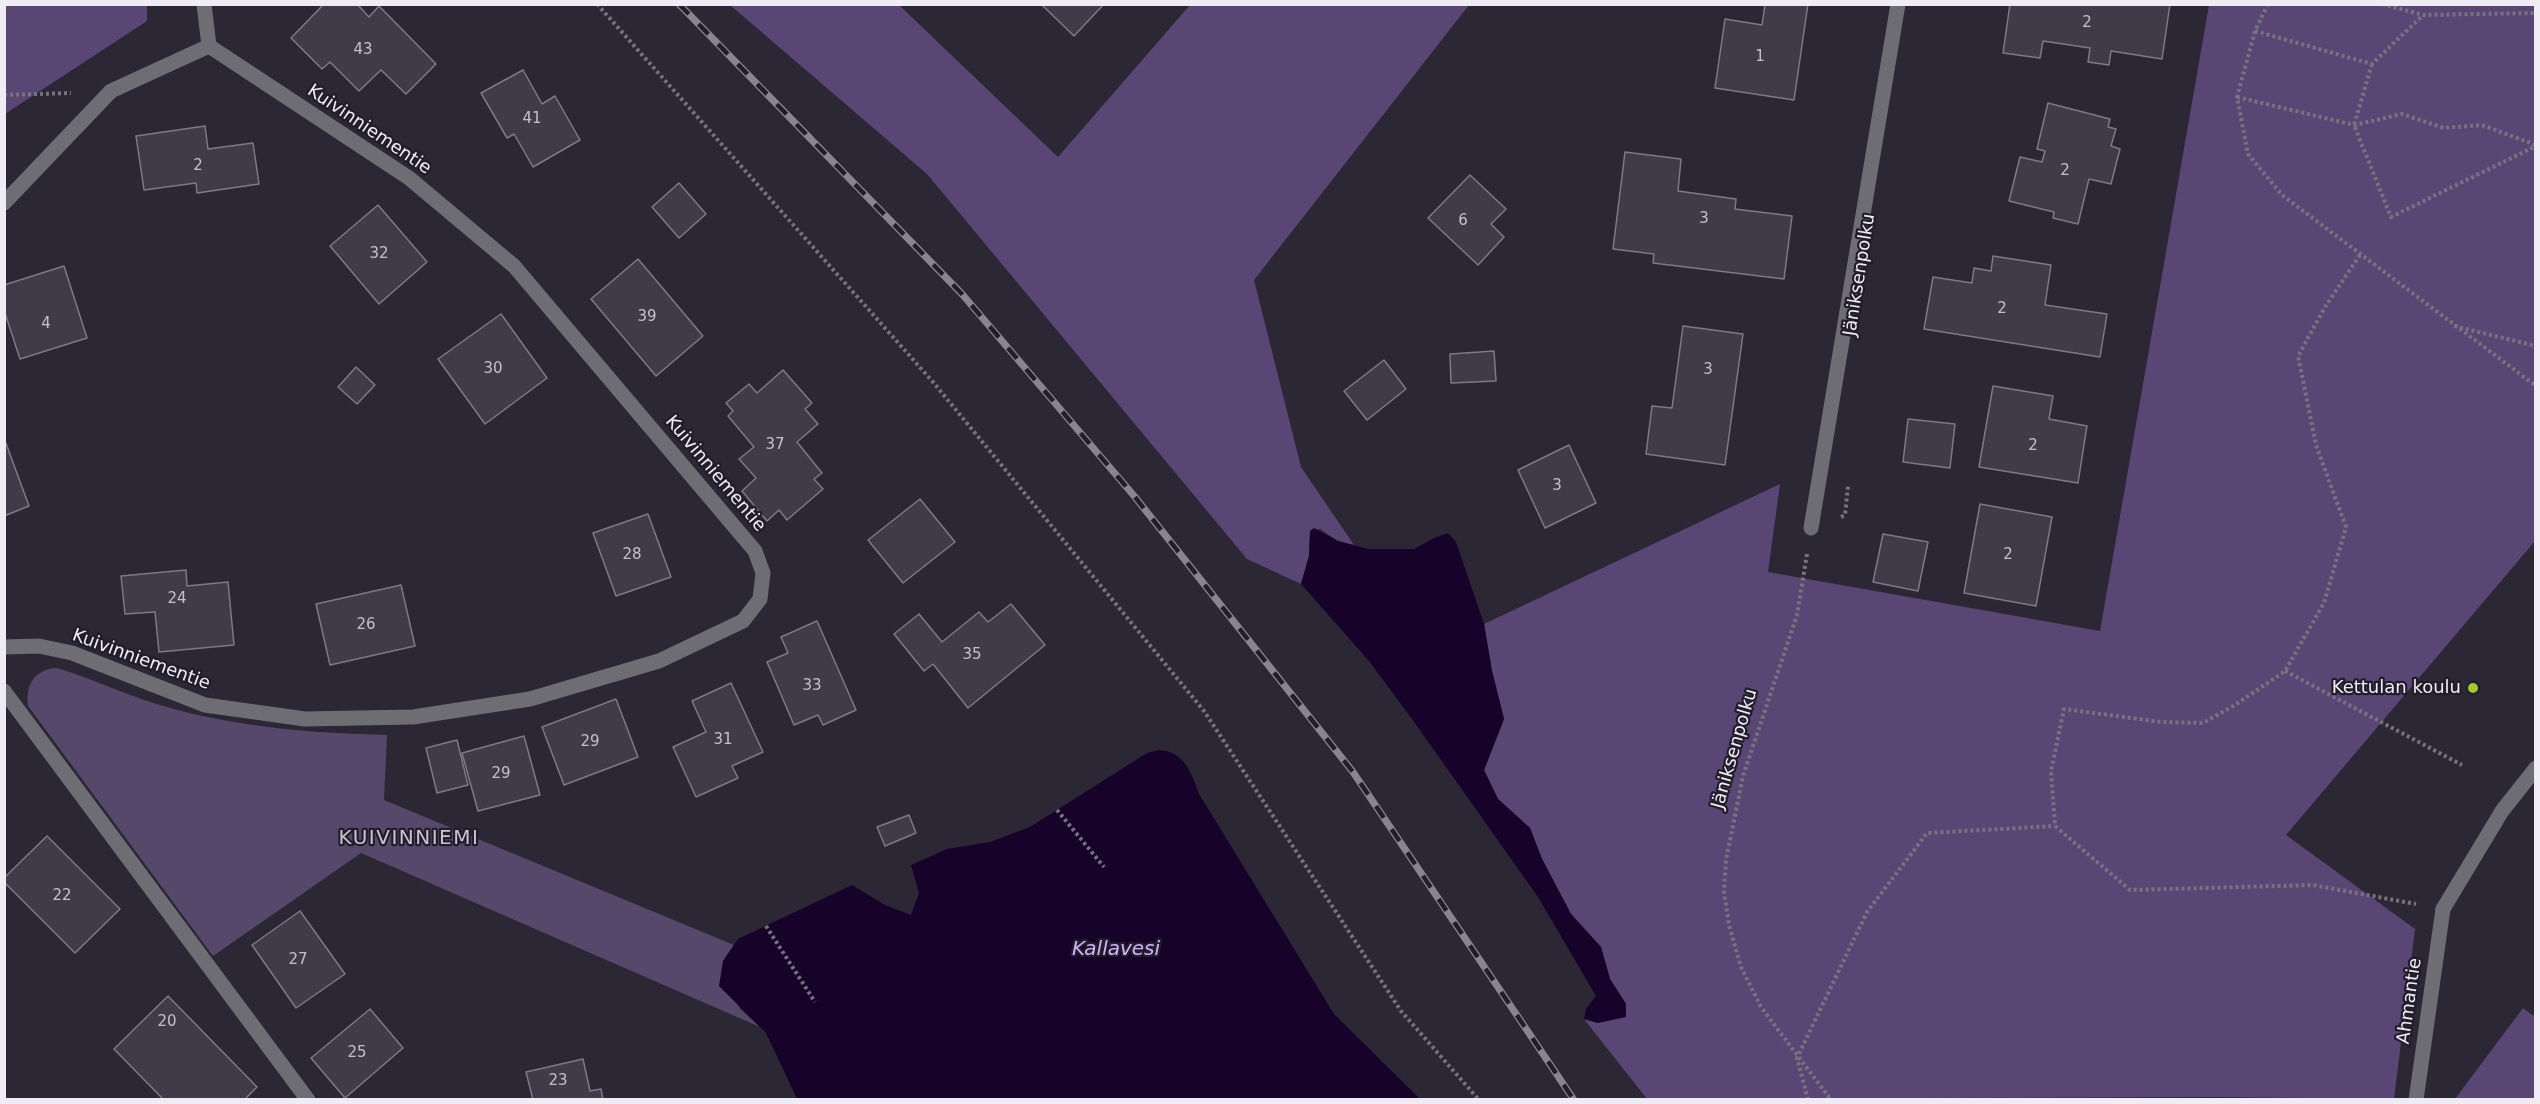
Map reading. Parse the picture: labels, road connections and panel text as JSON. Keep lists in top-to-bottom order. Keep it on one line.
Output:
{"streets":{"street":["Kuivinniementie","Jäniksenpolku","Ahmantie"]},"districts":["KUIVINNIEMI"],"water":["Kallavesi"],"places":["Kettulan koulu"],"house_numbers":["2","43","1","41","2","2","3","6","32","2","39","4","30","3","37","2","3","28","2","24","26","35","33","31","29","29","22","27","20","25","23"]}
